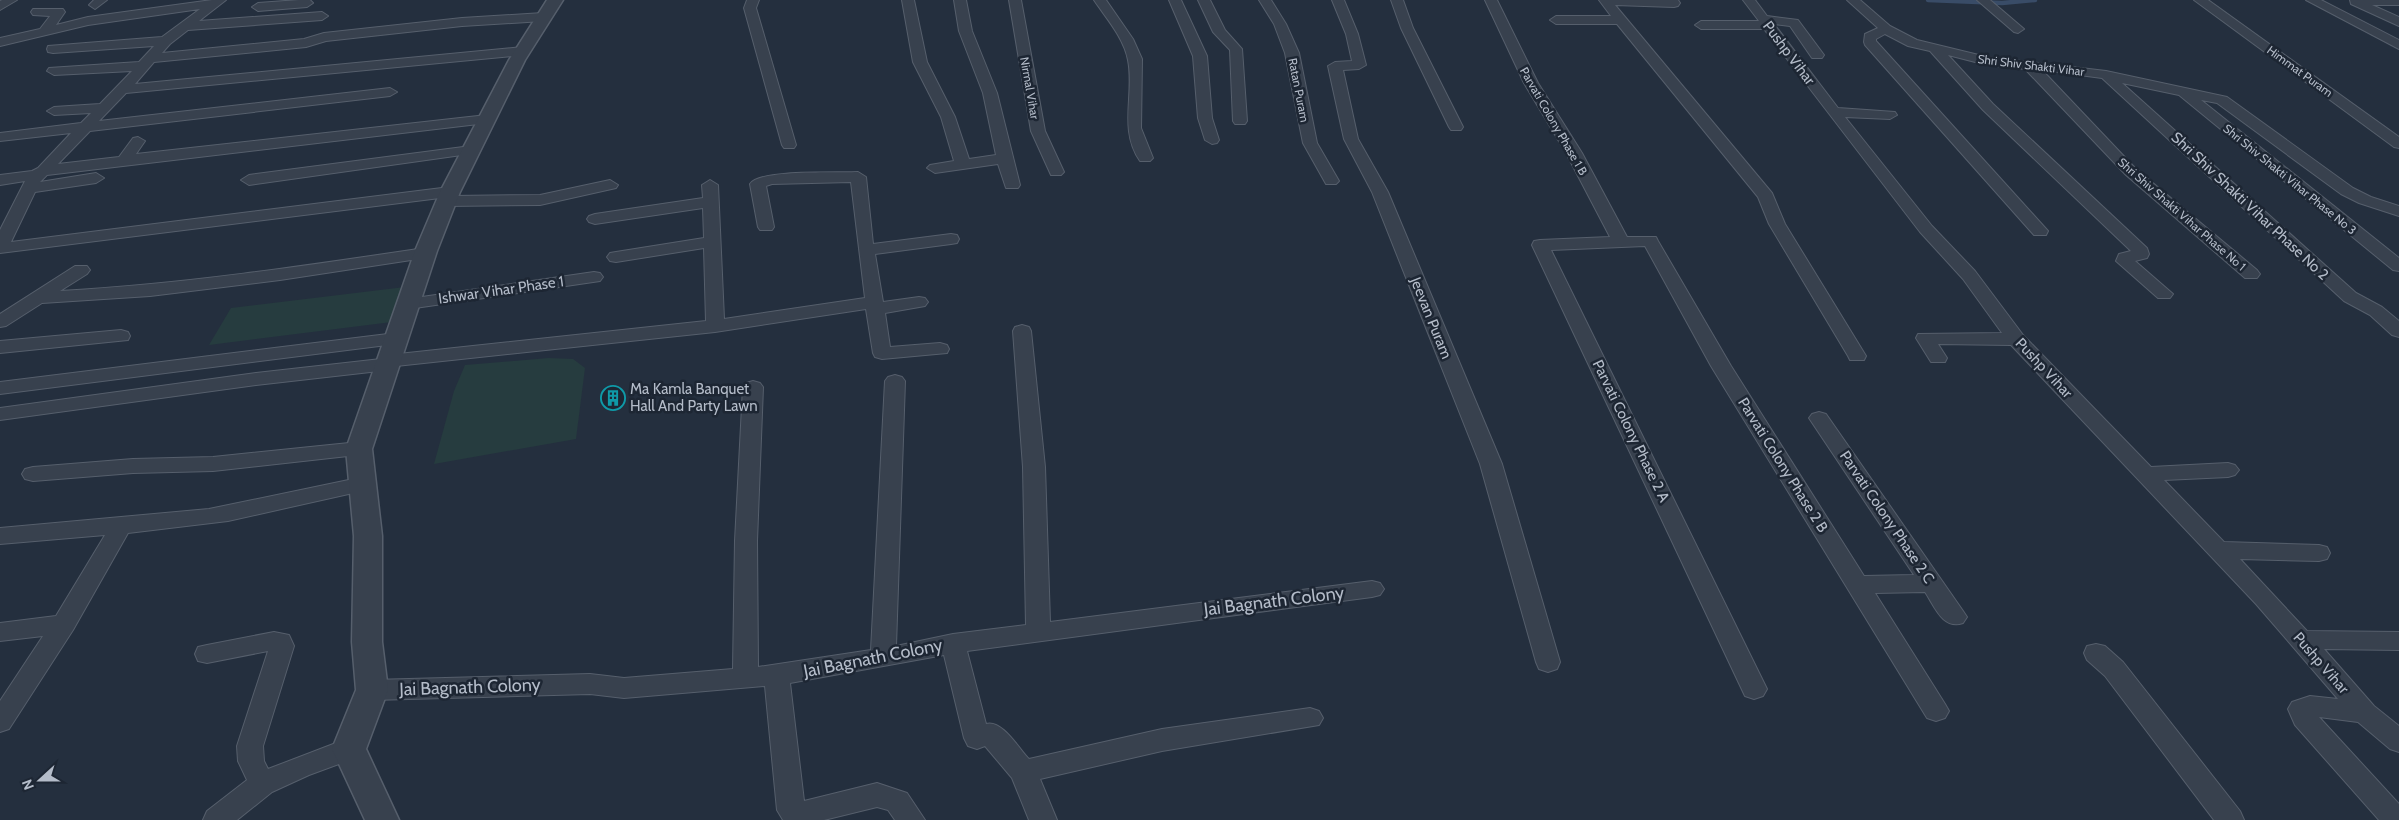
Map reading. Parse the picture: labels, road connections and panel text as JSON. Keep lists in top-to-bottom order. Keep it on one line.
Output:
{"streets":{"street":["Pushp Vihar","Shri Shiv Shakti Vihar","Himmat Puram","Nirmal Vihar","Ratan Puram","Parvati Colony Phase 1 B","Shri Shiv Shakti Vihar Phase No 3","Shri Shiv Shakti Vihar Phase No 2","Shri Shiv Shakti Vihar Phase No 1","Ishwar Vihar Phase 1","Jeevan Puram","Parvati Colony Phase 2 A","Parvati Colony Phase 2 B","Parvati Colony Phase 2 C","Jai Bagnath Colony"]},"crossings":[["Shri Shiv Shakti Vihar","Shri Shiv Shakti Vihar Phase No 3"],["Shri Shiv Shakti Vihar","Shri Shiv Shakti Vihar Phase No 2"],["Shri Shiv Shakti Vihar","Shri Shiv Shakti Vihar Phase No 1"],["Parvati Colony Phase 1 B","Parvati Colony Phase 2 A"],["Parvati Colony Phase 1 B","Parvati Colony Phase 2 B"],["Parvati Colony Phase 2 A","Parvati Colony Phase 2 B"]],"places":{"building":["Ma Kamla Banquet Hall And Party Lawn"]},"north":"left"}
